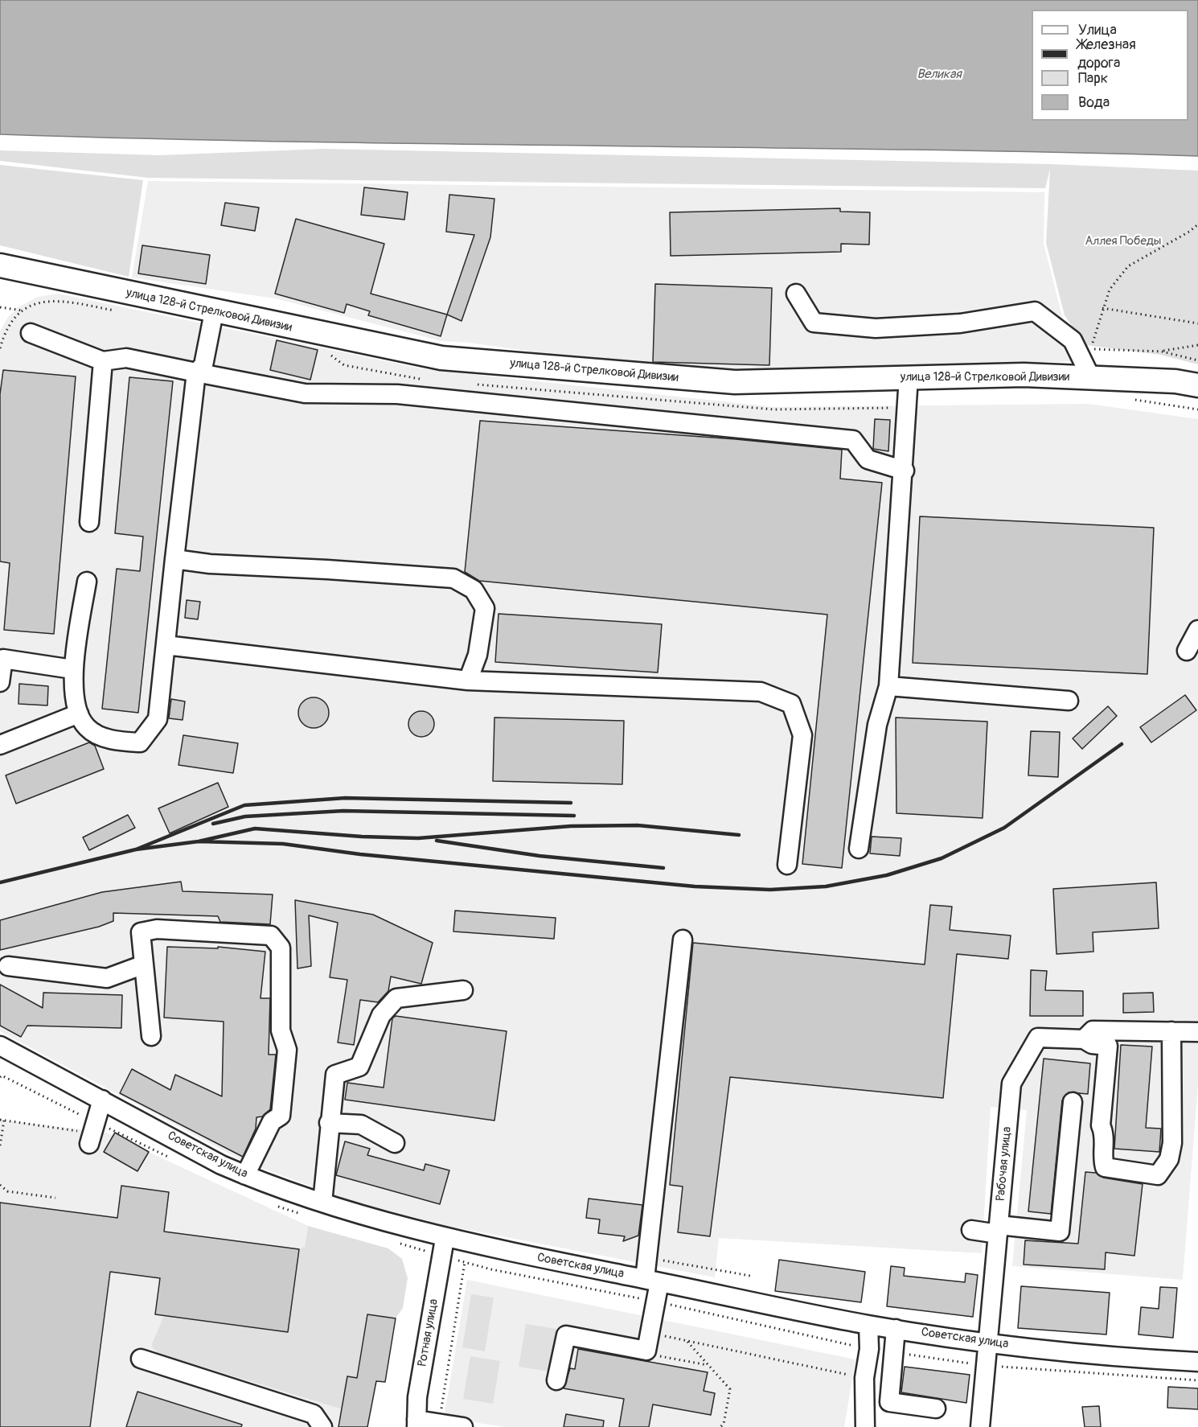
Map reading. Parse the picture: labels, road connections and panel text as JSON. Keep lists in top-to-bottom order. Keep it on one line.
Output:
{"streets":{"main road":["улица 128-й Стрелковой Дивизии"],"street":["Советская улица","Рабочая улица","Ротная улица"]},"crossings":[["Советская улица","Рабочая улица"],["Советская улица","Ротная улица"]],"water":["Великая"],"parks":["Аллея Победы"],"legend":["Улица","Железная дорога","Парк","Вода"]}
